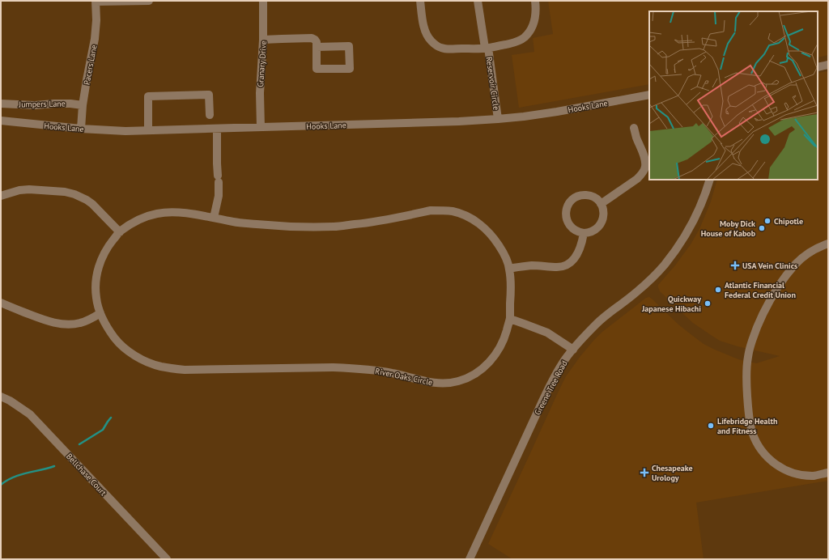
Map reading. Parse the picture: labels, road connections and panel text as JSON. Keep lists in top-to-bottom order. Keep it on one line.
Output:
{"streets":{"street":["Granary Drive","Pacers Lane","Reservoir Circle","Jumpers Lane","Hooks Lane","River Oaks Circle","Greene Tree Road","Bellchase Court"]},"crossings":[["Granary Drive","Hooks Lane"],["Pacers Lane","Jumpers Lane"],["Pacers Lane","Hooks Lane"],["Reservoir Circle","Hooks Lane"]],"places":{"other":["Chipotle","Moby Dick House of Kabob","Atlantic Financial Federal Credit Union","Quickway Japanese Hibachi","Lifebridge Health and Fitness"],"health":["USA Vein Clinics","Chesapeake Urology"]}}
